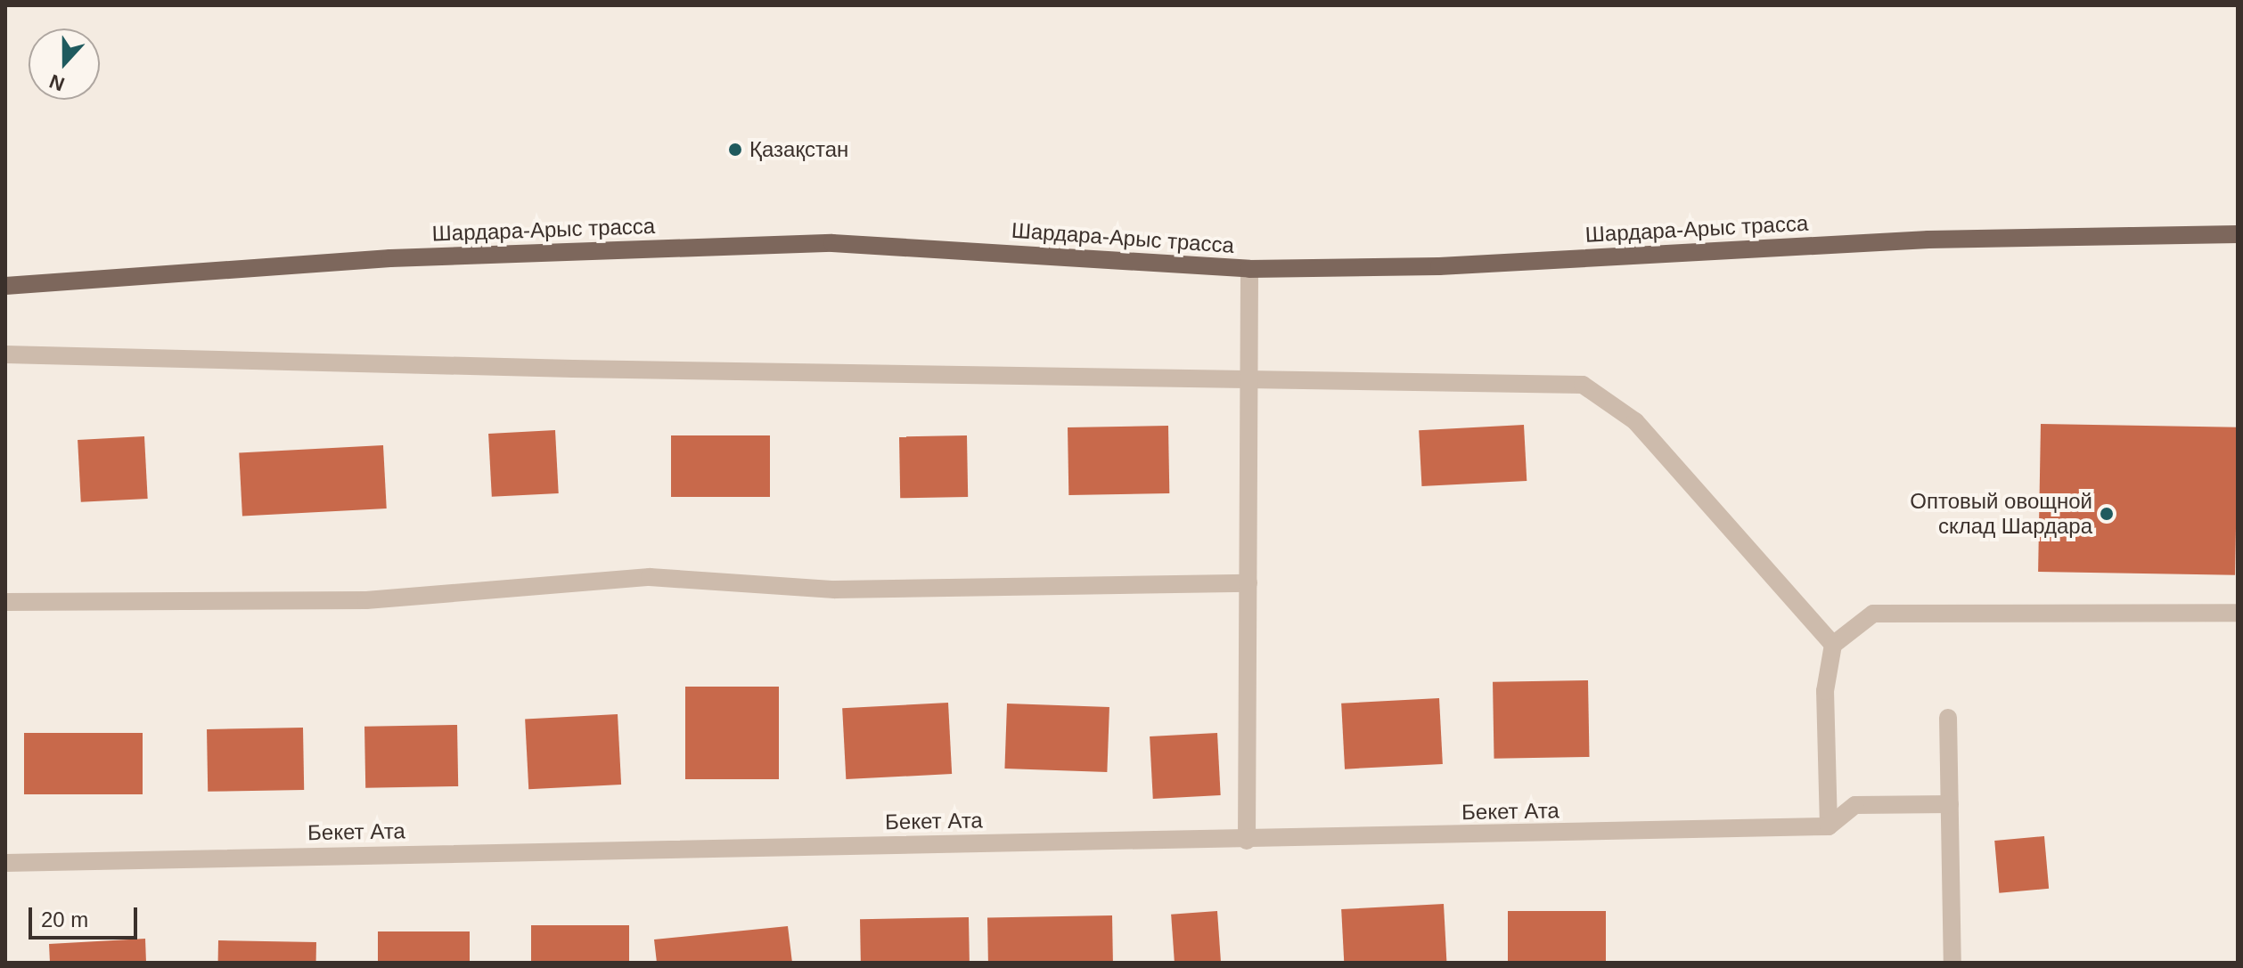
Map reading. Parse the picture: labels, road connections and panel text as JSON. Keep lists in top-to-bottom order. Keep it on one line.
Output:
{"streets":{"main road":["Шардара-Арыс трасса"],"street":["Бекет Ата"]},"places":["Қазақстан","Оптовый овощной склад Шардара"],"scale_bar":"20 m","north":"bottom"}
